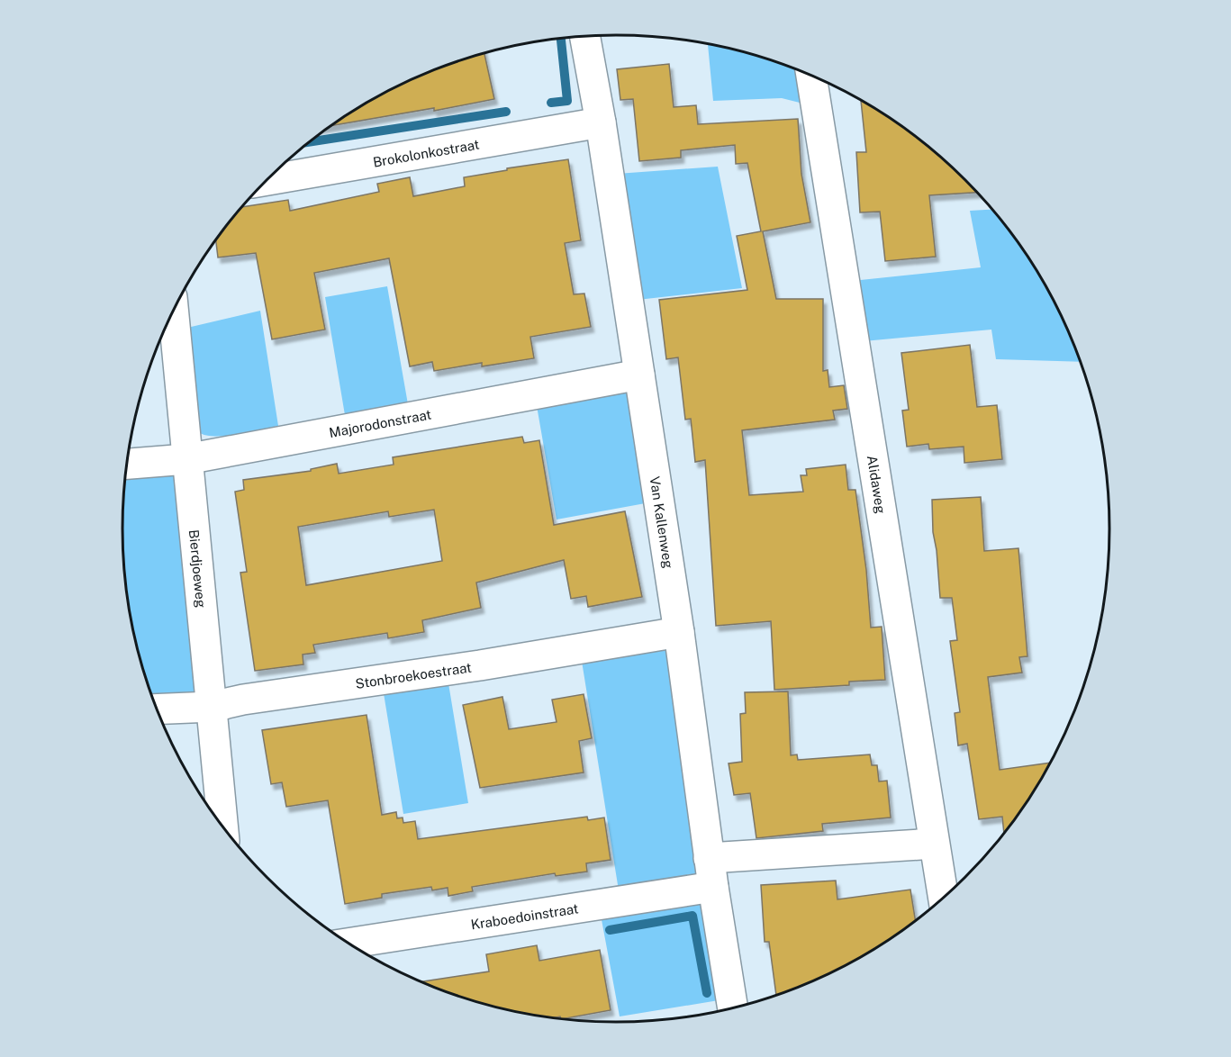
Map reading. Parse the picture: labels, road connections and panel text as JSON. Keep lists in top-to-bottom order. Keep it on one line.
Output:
{"streets":{"street":["Brokolonkostraat","Majorodonstraat","Alidaweg","Van Kallenweg","Bierdjoeweg","Stonbroekoestraat","Kraboedoinstraat"]},"crossings":[["Brokolonkostraat","Van Kallenweg"],["Majorodonstraat","Van Kallenweg"],["Majorodonstraat","Bierdjoeweg"],["Van Kallenweg","Stonbroekoestraat"],["Van Kallenweg","Kraboedoinstraat"],["Bierdjoeweg","Stonbroekoestraat"]]}
